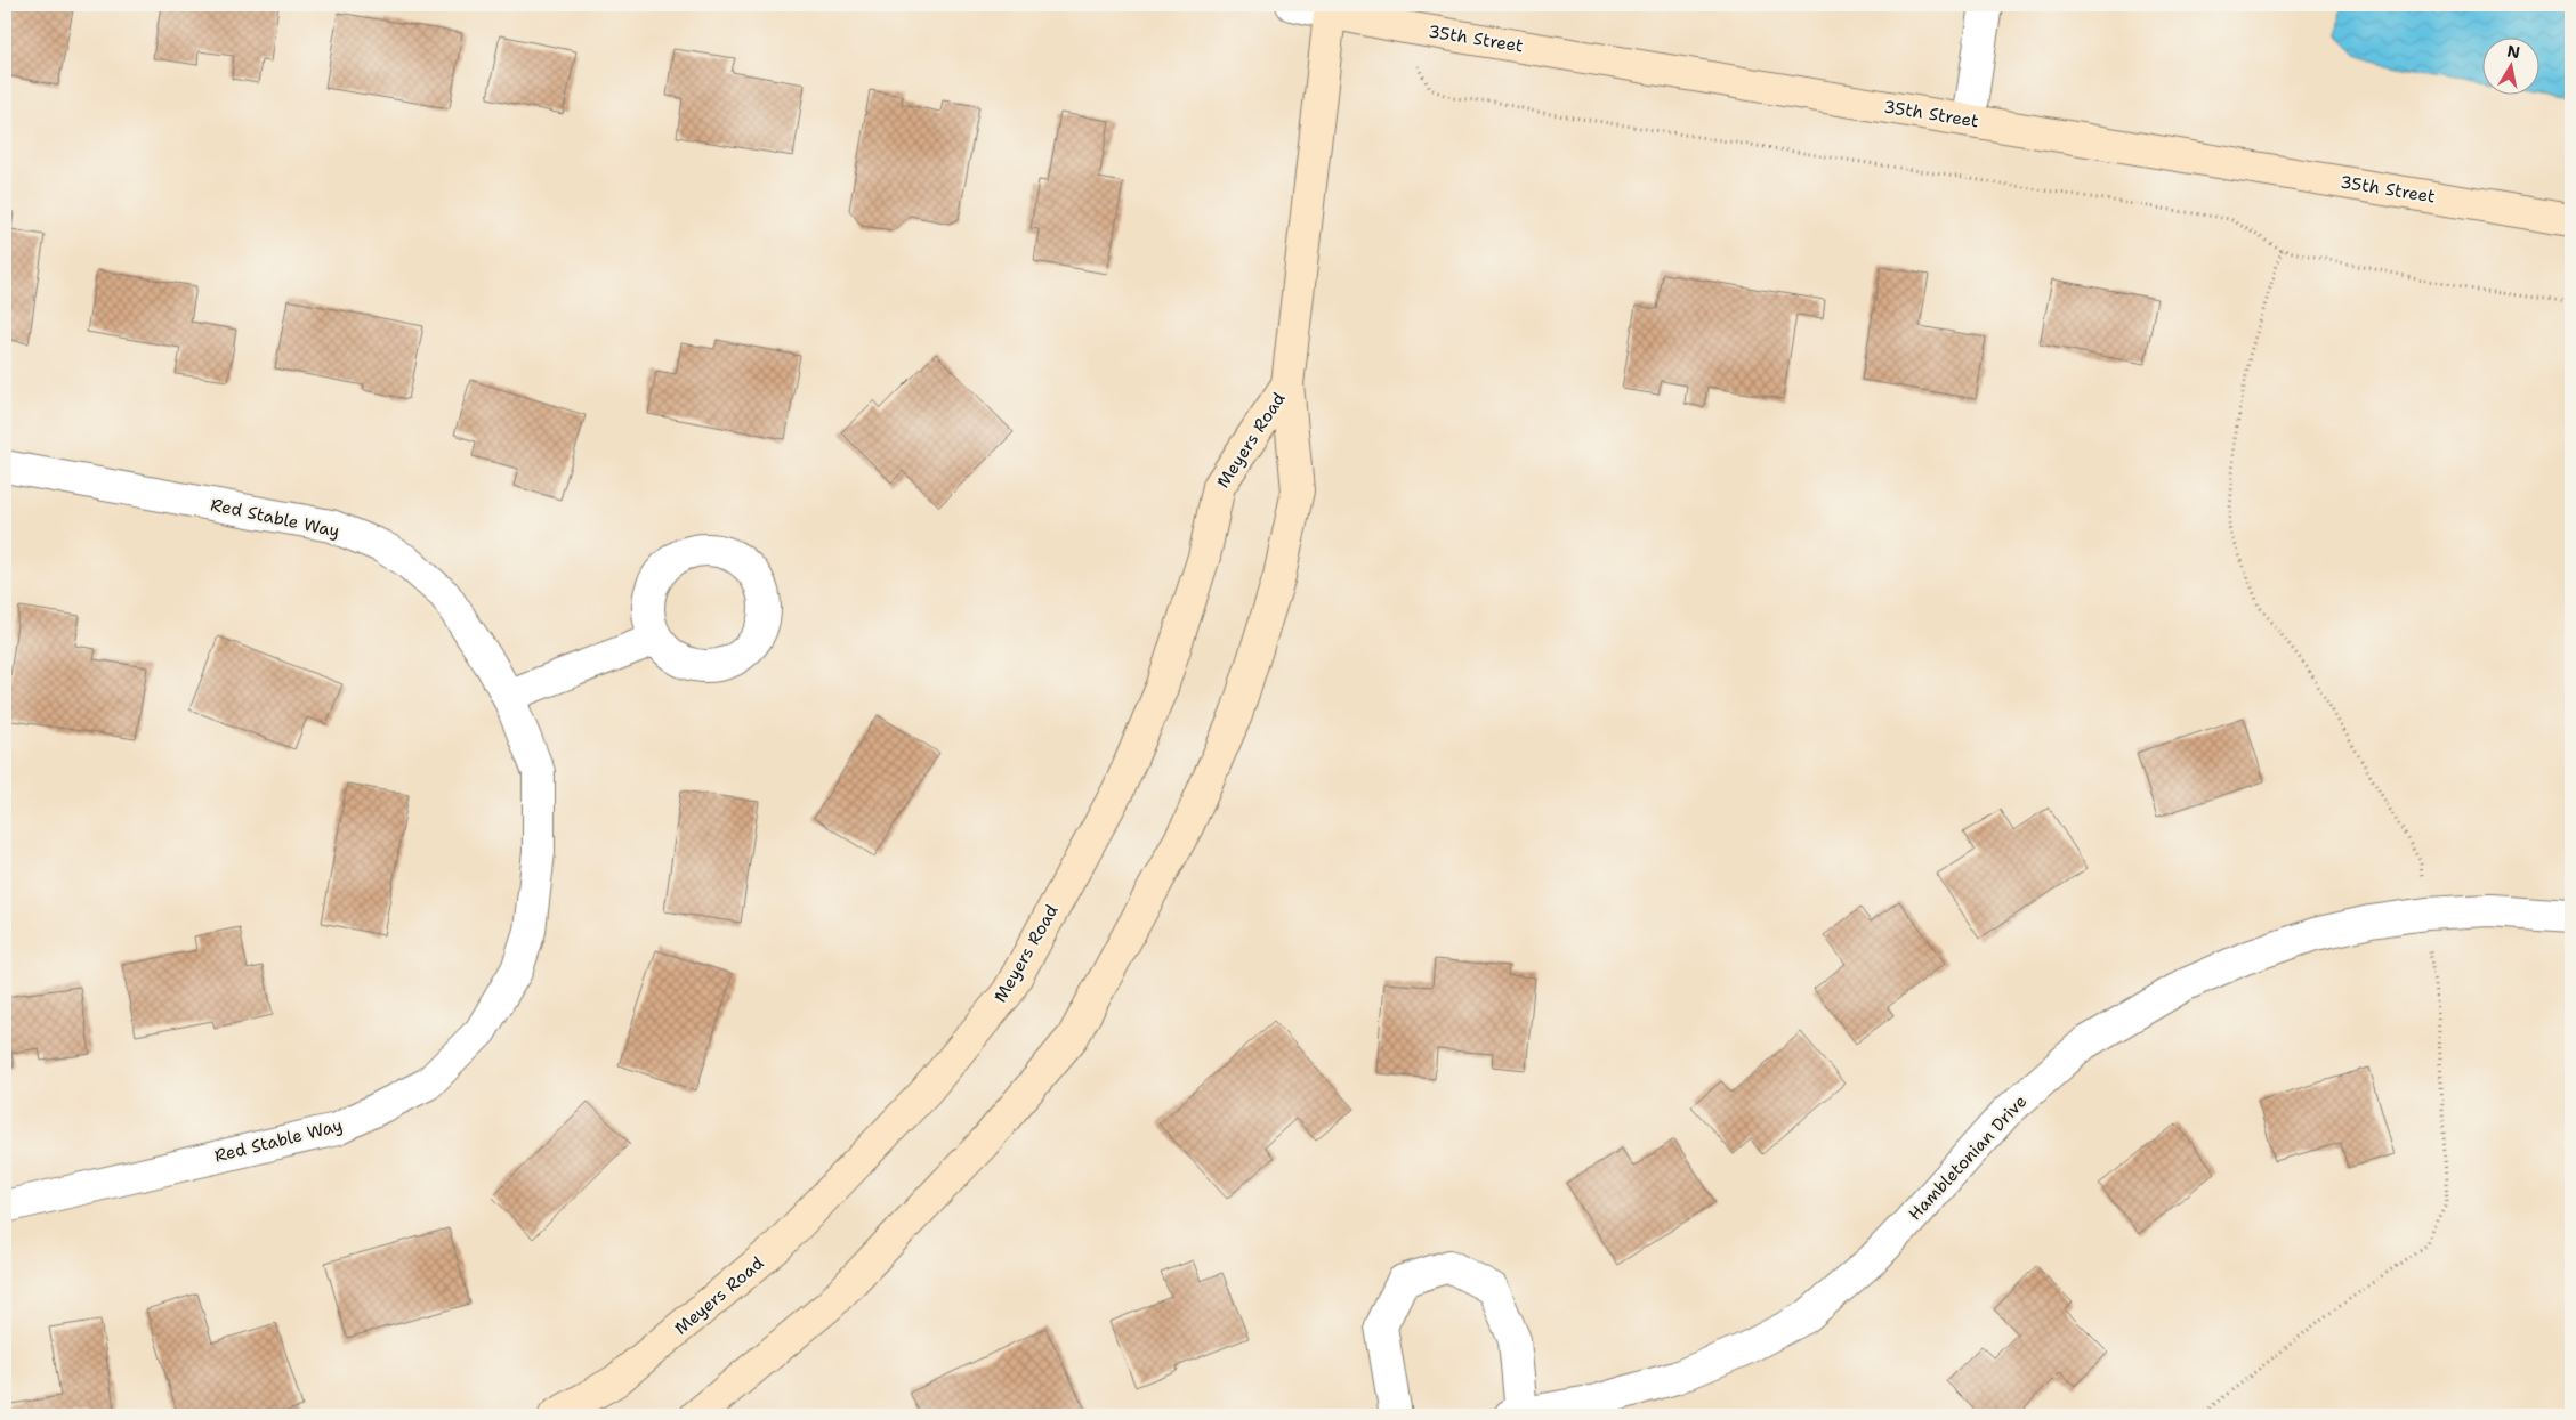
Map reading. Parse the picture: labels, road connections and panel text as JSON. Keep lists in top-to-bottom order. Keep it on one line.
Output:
{"streets":{"street":["35th Street","Meyers Road","Red Stable Way","Hambletonian Drive"]},"crossings":[["35th Street","Meyers Road"]],"north":"top"}
